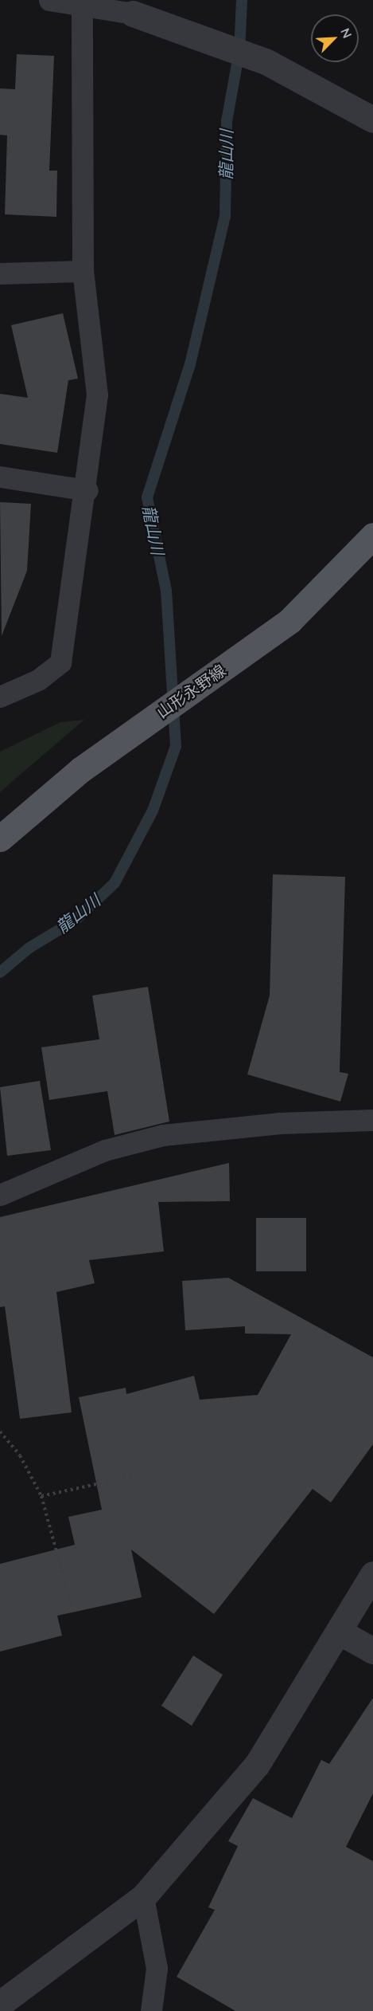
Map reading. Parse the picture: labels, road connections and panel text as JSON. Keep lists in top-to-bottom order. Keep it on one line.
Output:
{"streets":{"main road":["山形永野線"]},"water":["龍山川"],"north":"top right"}
